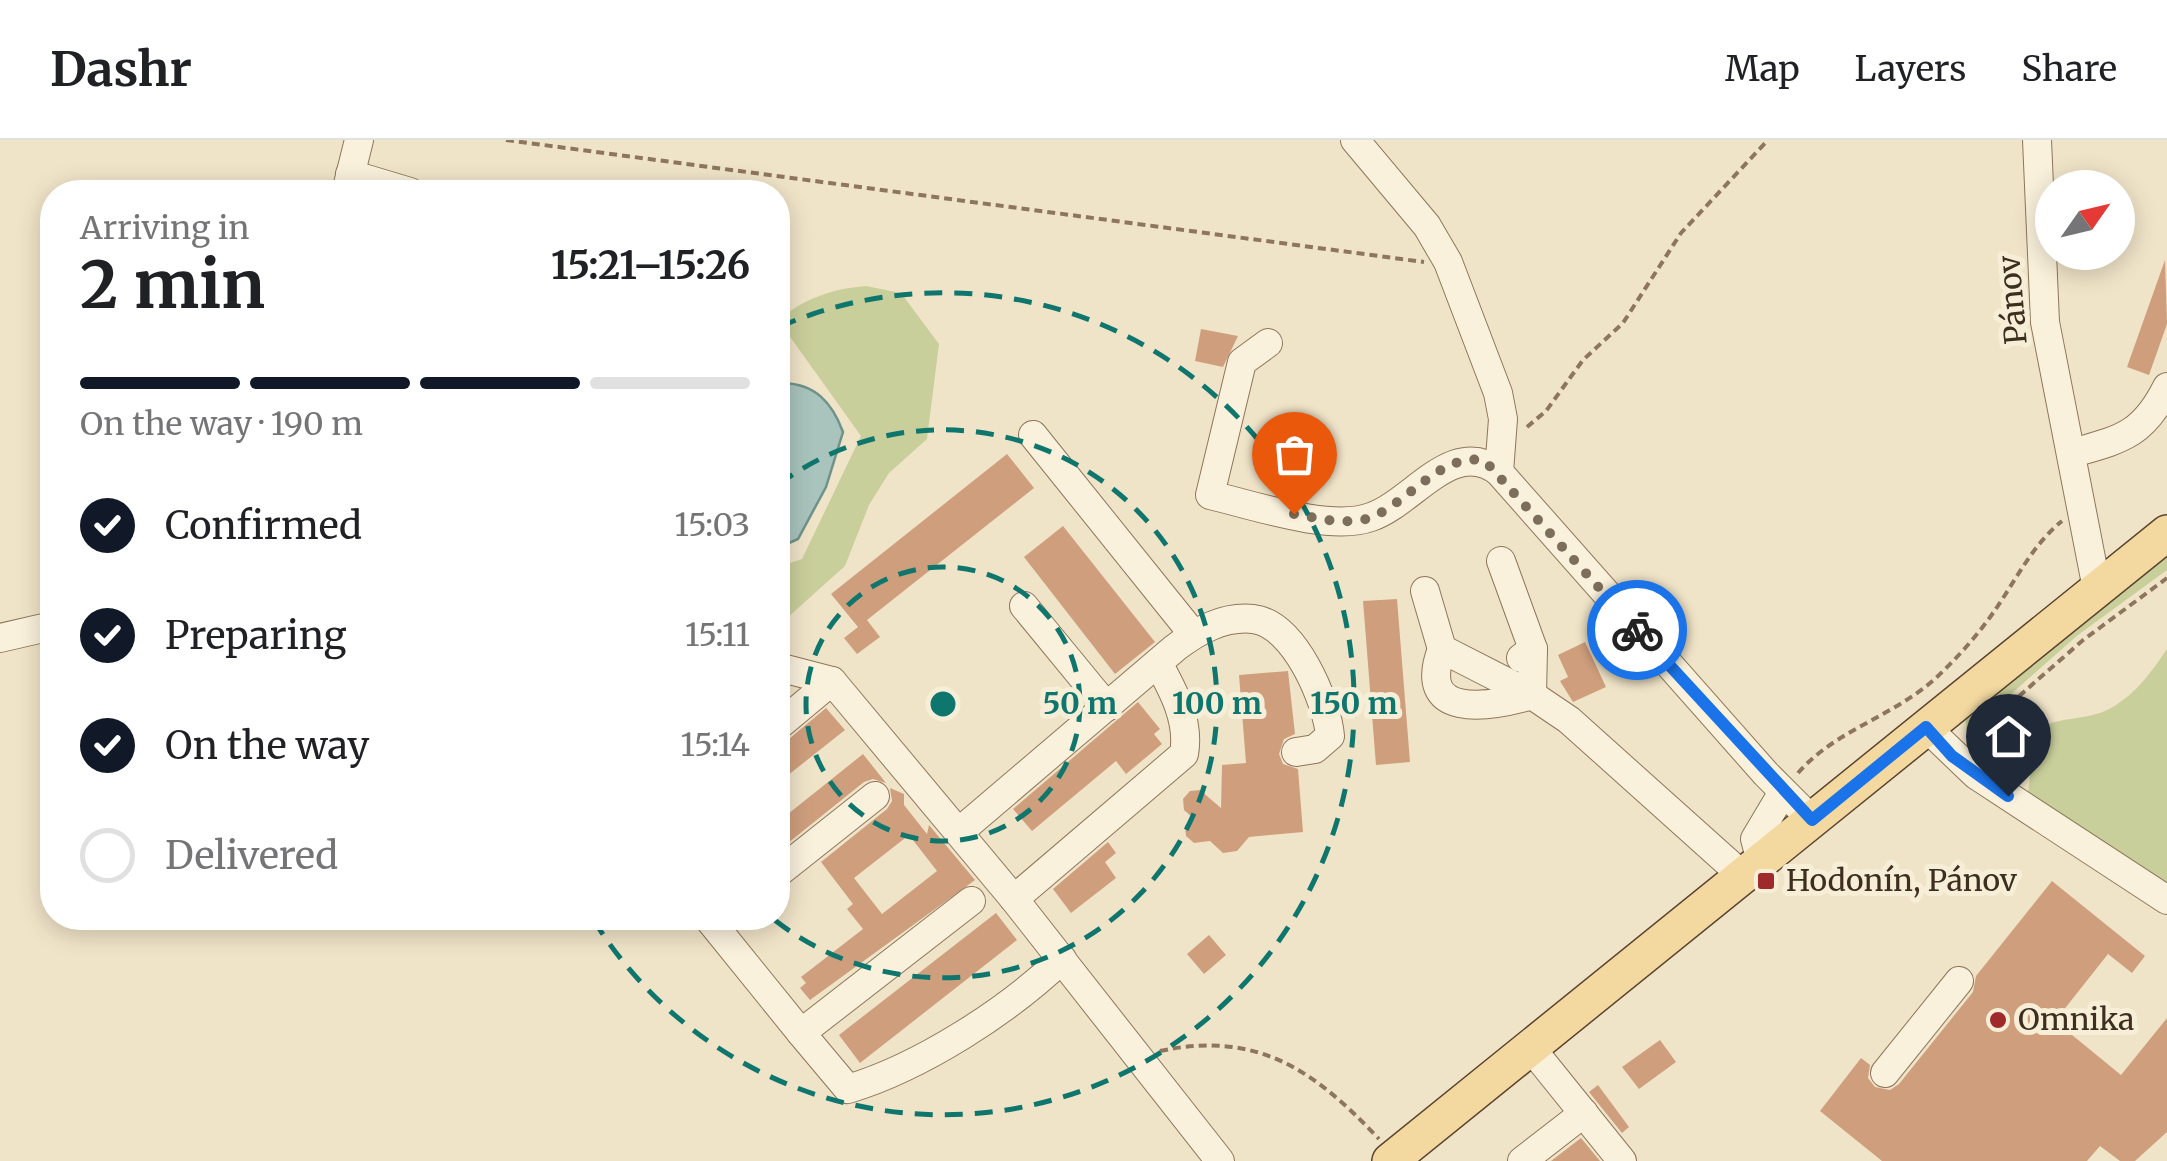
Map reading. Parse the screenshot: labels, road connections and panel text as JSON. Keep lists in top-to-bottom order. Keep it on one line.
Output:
{"streets":{"street":["Pánov"]},"places":{"transit":["Hodonín, Pánov"],"other":["Omnika"]},"north":"top right","page":{"header":"Dashr","nav":["Map","Layers","Share"],"heading":["2 min","Arriving in","15:21–15:26"],"bar":"On the way · 190 m","list":[["Confirmed","15:03"],["Preparing","15:11"],["On the way","15:14"],"Delivered"]},"rings":["50 m","100 m","150 m"]}
